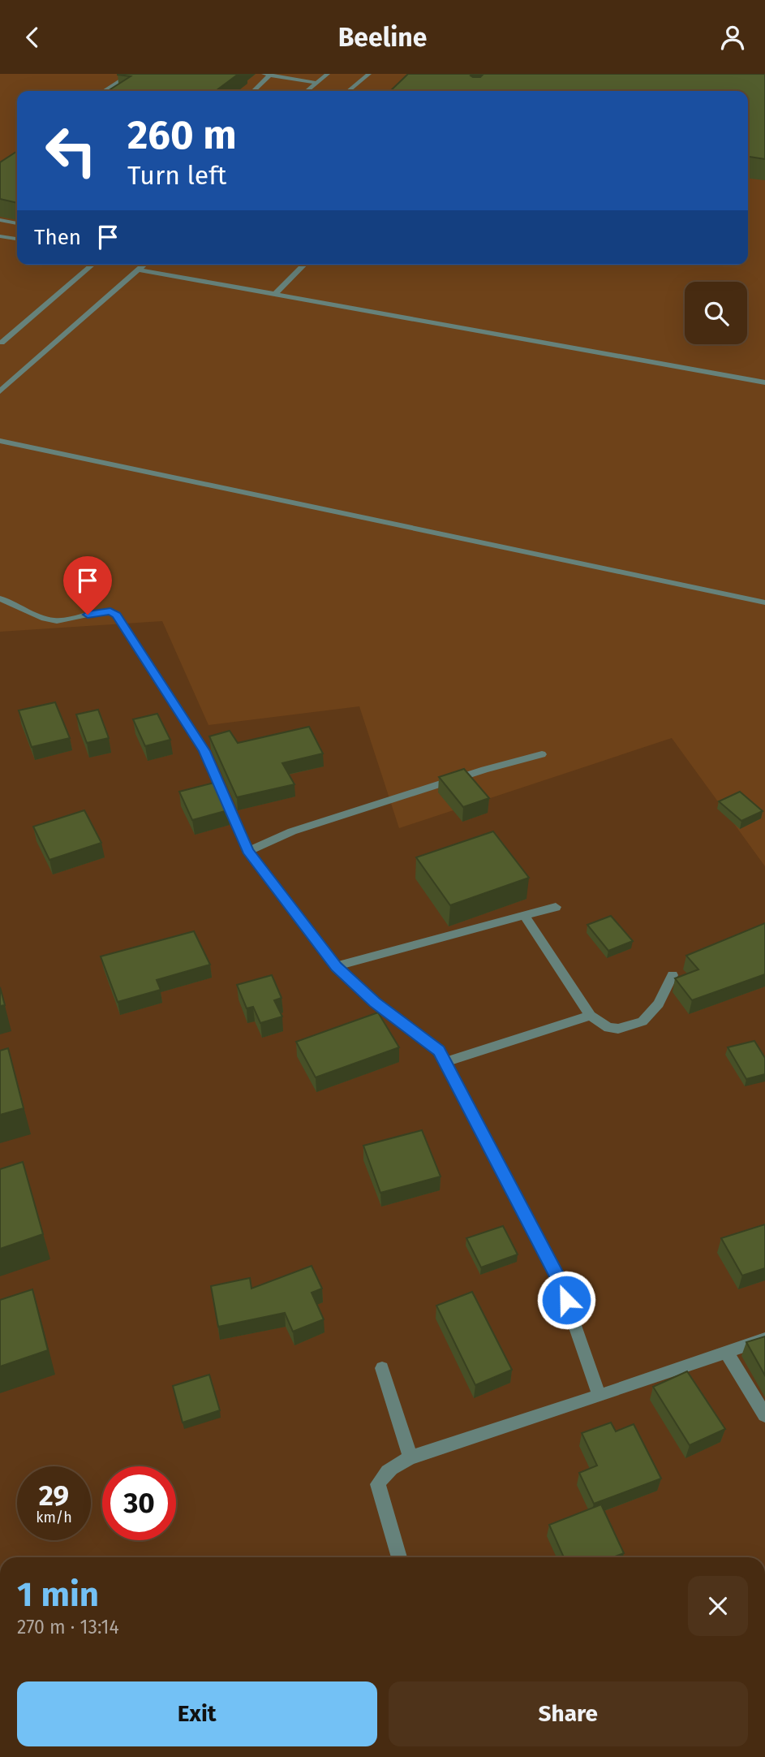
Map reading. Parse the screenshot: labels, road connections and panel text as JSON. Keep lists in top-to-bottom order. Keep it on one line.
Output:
{"page":{"header":"Beeline","turn":["260 m","Turn left"],"then":"Then","speed":"29 km/h","limit":"30","heading":["1 min","270 m · 13:14"],"buttons":["Exit","Share"]}}
